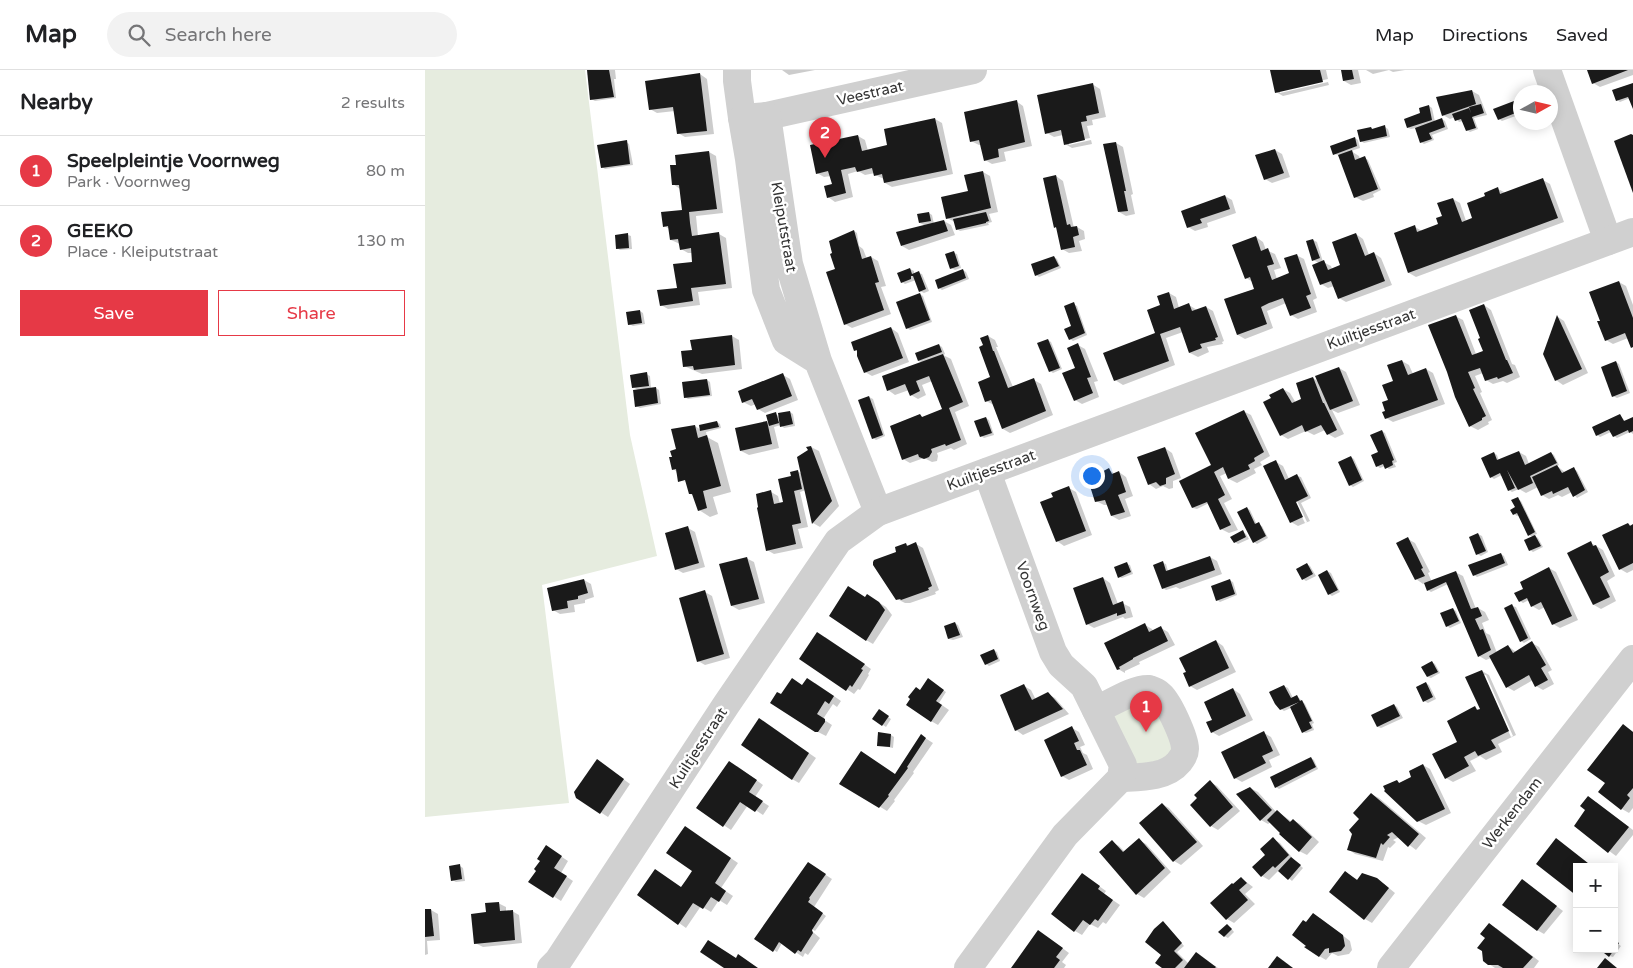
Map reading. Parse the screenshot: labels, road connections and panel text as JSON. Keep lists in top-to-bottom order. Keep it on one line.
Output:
{"streets":{"street":["Veestraat","Kleiputstraat","Kuiltjesstraat","Voornweg","Werkendam"]},"crossings":[["Veestraat","Kleiputstraat"],["Kleiputstraat","Kuiltjesstraat"],["Kuiltjesstraat","Voornweg"]],"north":"right","page":{"header":"Map","search":"Search here","nav":["Map","Directions","Saved"],"heading":["Nearby","2 results"],"pins":["2","1"],"list":[{"mark":"1","name":"Speelpleintje Voornweg","note":"Park · Voornweg","value":"80 m"},{"mark":"2","name":"GEEKO","note":"Place · Kleiputstraat","value":"130 m"}],"buttons":["Save","Share"],"map_buttons":["+","−"]}}
